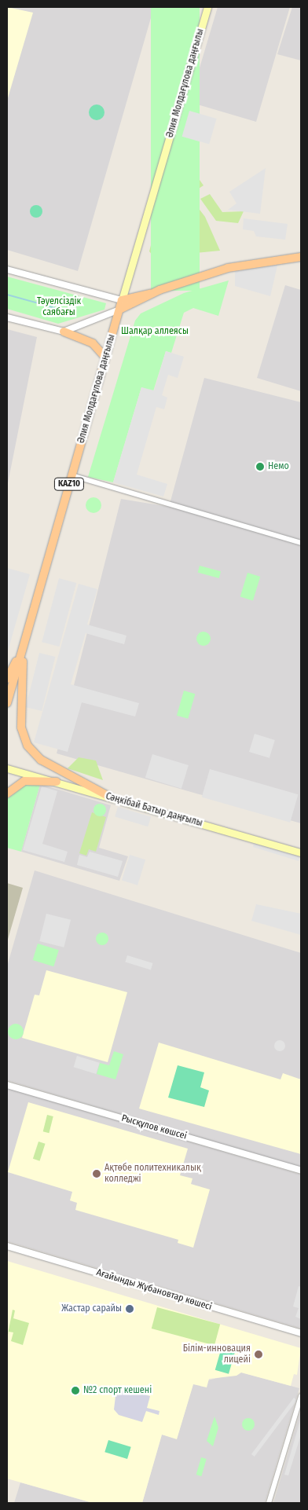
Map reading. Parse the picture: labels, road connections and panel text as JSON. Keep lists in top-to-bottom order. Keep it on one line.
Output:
{"streets":{"main road":["Әлия Молдағұлова даңғылы","KAZ10","Сәңкібай Батыр даңғылы"],"street":["Рысқұлов көшсеі","Ағайынды Жұбановтар көшесі"]},"parks":["Тәуелсіздік саябағы","Шалқар аллеясы"],"places":["Немо","Ақтөбе политехникалық колледжі","Жастар сарайы","Білім-инновация лицейі","№2 спорт кешені"]}
